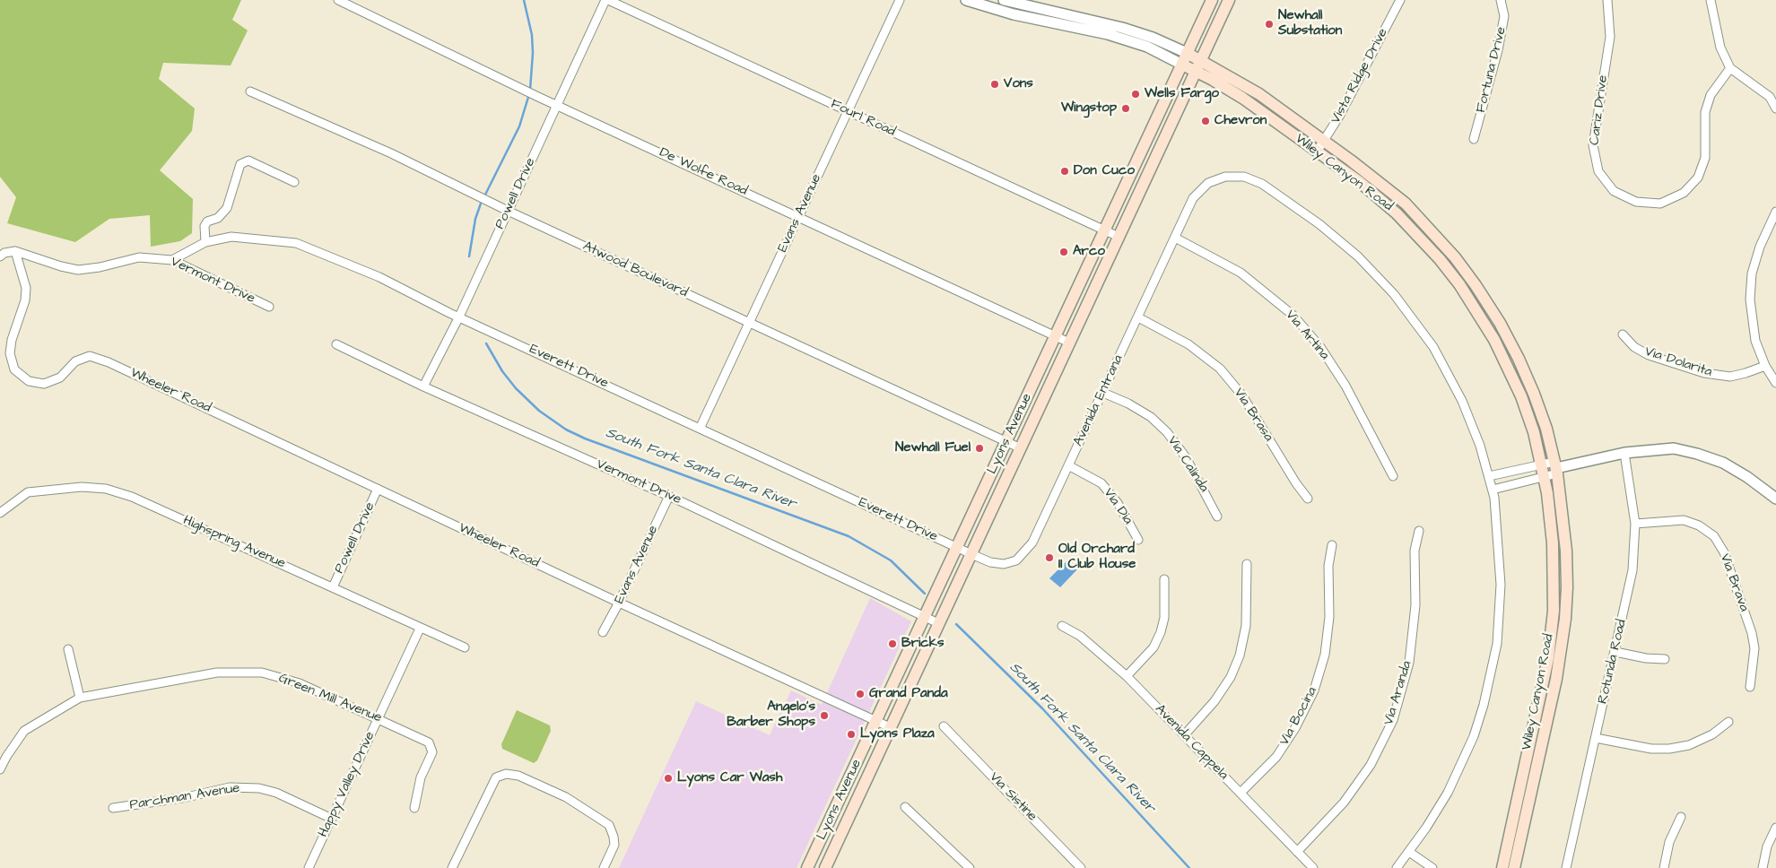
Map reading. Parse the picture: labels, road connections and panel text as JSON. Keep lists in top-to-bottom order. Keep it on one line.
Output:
{"streets":{"main road":["Wiley Canyon Road","Lyons Avenue"],"street":["Fortuna Drive","Vista Ridge Drive","Cariz Drive","Fourl Road","De Wolfe Road","Powell Drive","Evans Avenue","Atwood Boulevard","Vermont Drive","Via Artina","Via Dolarita","Everett Drive","Wheeler Road","Avenida Entrana","Via Brasa","Via Calinda","Via Dia","Highspring Avenue","Via Brava","Rotunda Road","Via Aranda","Green Mill Avenue","Via Bocina","Avenida Cappela","Happy Valley Drive","Parchman Avenue","Via Sistine"]},"crossings":[["Vista Ridge Drive","Wiley Canyon Road"],["Fourl Road","Powell Drive"],["Fourl Road","Evans Avenue"],["Fourl Road","Lyons Avenue"],["De Wolfe Road","Powell Drive"],["De Wolfe Road","Evans Avenue"],["De Wolfe Road","Lyons Avenue"],["Wiley Canyon Road","Lyons Avenue"],["Powell Drive","Atwood Boulevard"],["Powell Drive","Vermont Drive"],["Powell Drive","Everett Drive"],["Powell Drive","Wheeler Road"],["Powell Drive","Highspring Avenue"],["Evans Avenue","Atwood Boulevard"],["Evans Avenue","Vermont Drive"],["Evans Avenue","Everett Drive"],["Evans Avenue","Wheeler Road"],["Atwood Boulevard","Lyons Avenue"],["Vermont Drive","Everett Drive"],["Vermont Drive","Wheeler Road"],["Vermont Drive","Lyons Avenue"],["Via Artina","Avenida Entrana"],["Everett Drive","Avenida Entrana"],["Everett Drive","Lyons Avenue"],["Wheeler Road","Lyons Avenue"],["Avenida Entrana","Via Brasa"],["Avenida Entrana","Lyons Avenue"],["Avenida Entrana","Via Calinda"],["Avenida Entrana","Via Dia"],["Highspring Avenue","Happy Valley Drive"],["Via Brava","Rotunda Road"],["Via Aranda","Avenida Cappela"],["Green Mill Avenue","Happy Valley Drive"],["Via Bocina","Avenida Cappela"],["Happy Valley Drive","Parchman Avenue"]],"water":["South Fork Santa Clara River"],"places":["Newhall Substation","Vons","Wells Fargo","Wingstop","Chevron","Don Cuco","Arco","Newhall Fuel","Old Orchard II Club House","Bricks","Grand Panda","Angelo's Barber Shops","Lyons Plaza","Lyons Car Wash"]}
